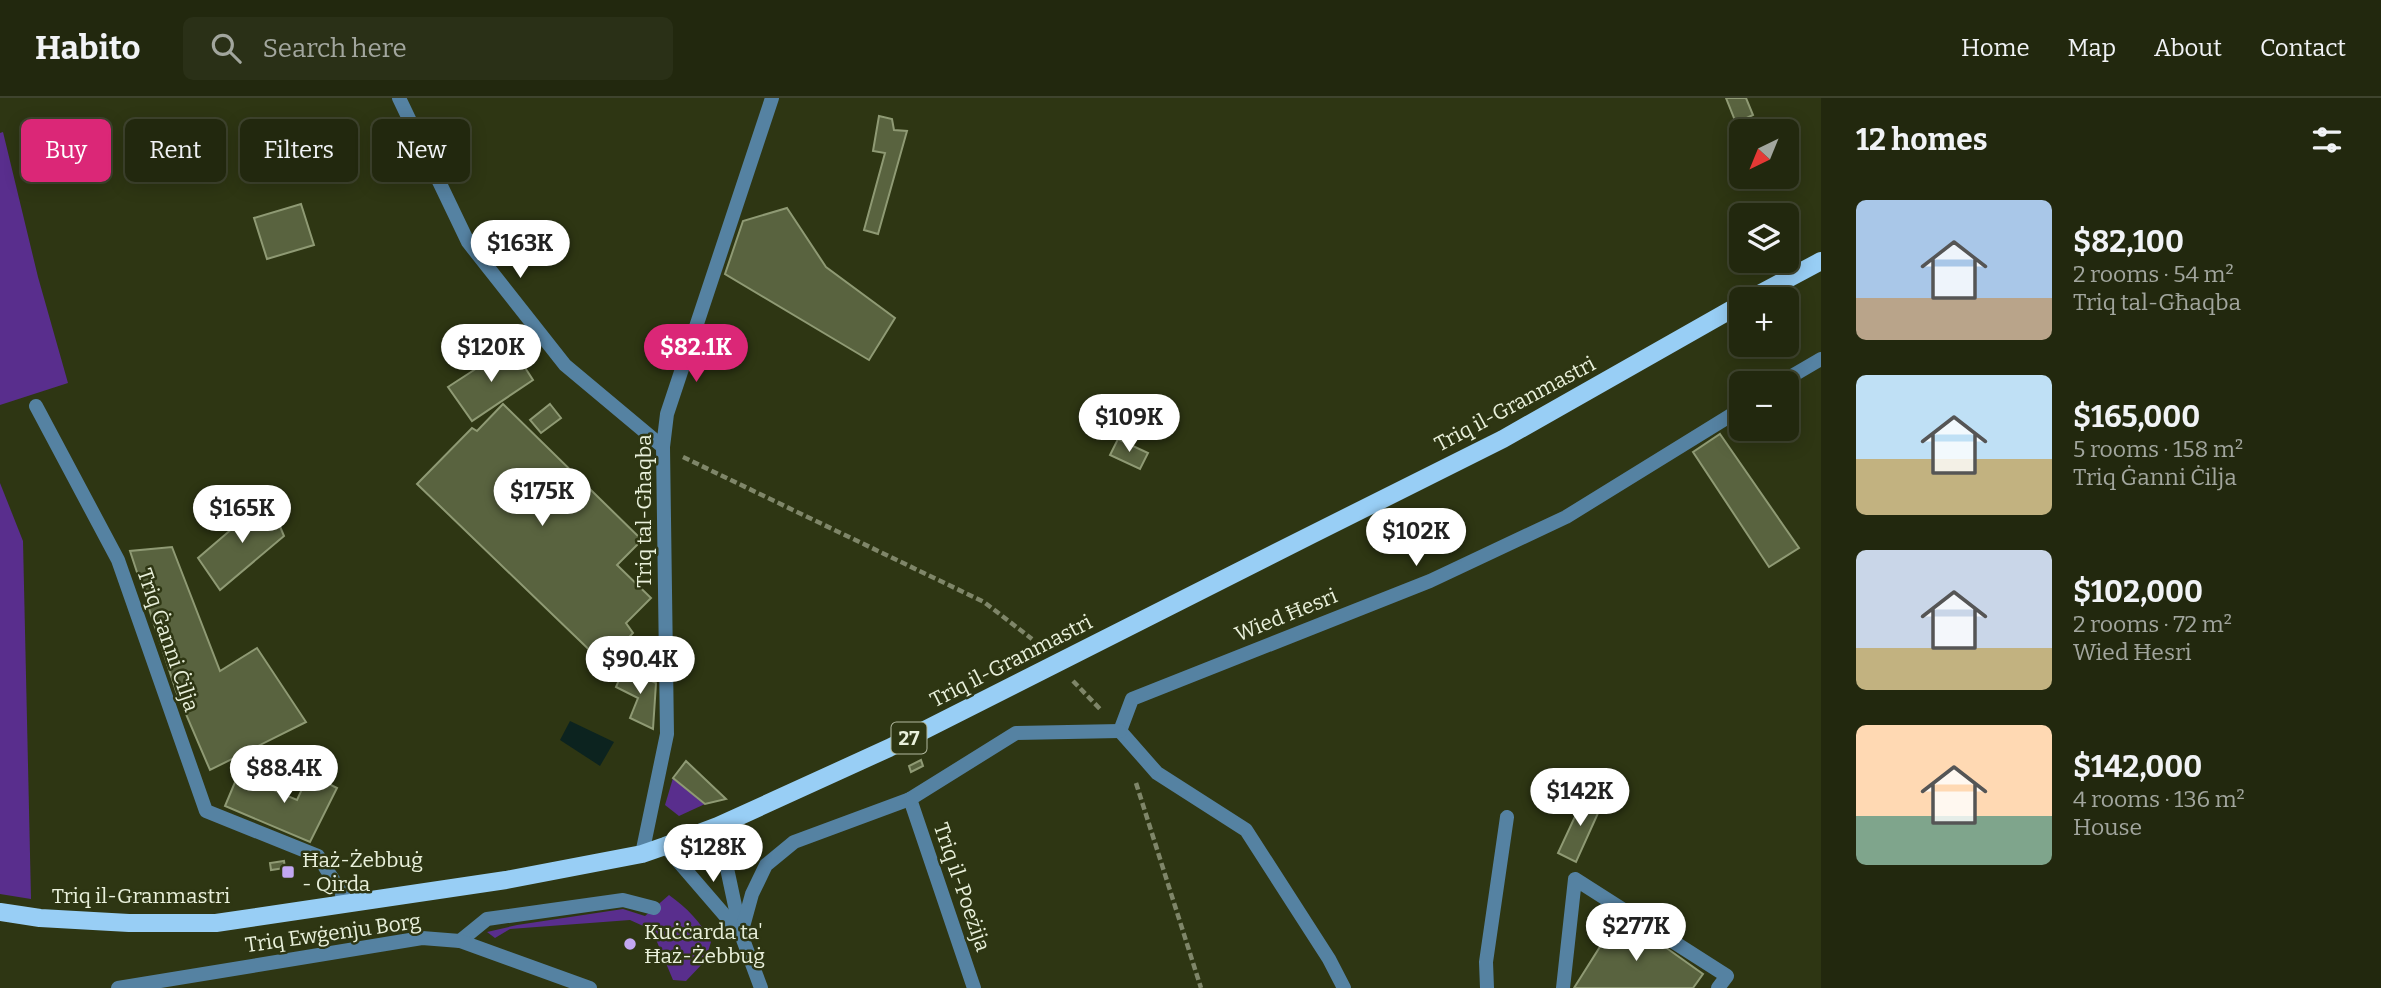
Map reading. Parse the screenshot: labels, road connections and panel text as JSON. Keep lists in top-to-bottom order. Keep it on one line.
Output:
{"streets":{"main road":["Triq il-Granmastri","27"],"street":["Triq tal-Għaqba","Wied Ħesri","Triq Ġanni Ċilja","Triq il-Poeżija","Triq Ewġenju Borg"]},"crossings":[["Triq il-Granmastri","Triq tal-Għaqba"],["Triq il-Granmastri","Triq Ġanni Ċilja"]],"places":{"transit":["Ħaż-Żebbuġ - Qirda"],"other":["Kuċċarda ta' Ħaż-Żebbuġ"]},"north":"bottom left","page":{"header":"Habito","search":"Search here","nav":["Home","Map","About","Contact"],"heading":"12 homes","map_buttons":["+","−"],"chip":["Buy","Rent","Filters","New"],"list":[{"name":"$82,100","note":"2 rooms · 54 m² · Triq tal-Għaqba"},{"name":"$165,000","note":"5 rooms · 158 m² · Triq Ġanni Ċilja"},{"name":"$102,000","note":"2 rooms · 72 m² · Wied Ħesri"},{"name":"$142,000","note":"4 rooms · 136 m² · House"}],"price":["$163K","$120K","$82.1K","$109K","$175K","$165K","$102K","$90.4K","$88.4K","$142K","$128K","$277K"]}}
